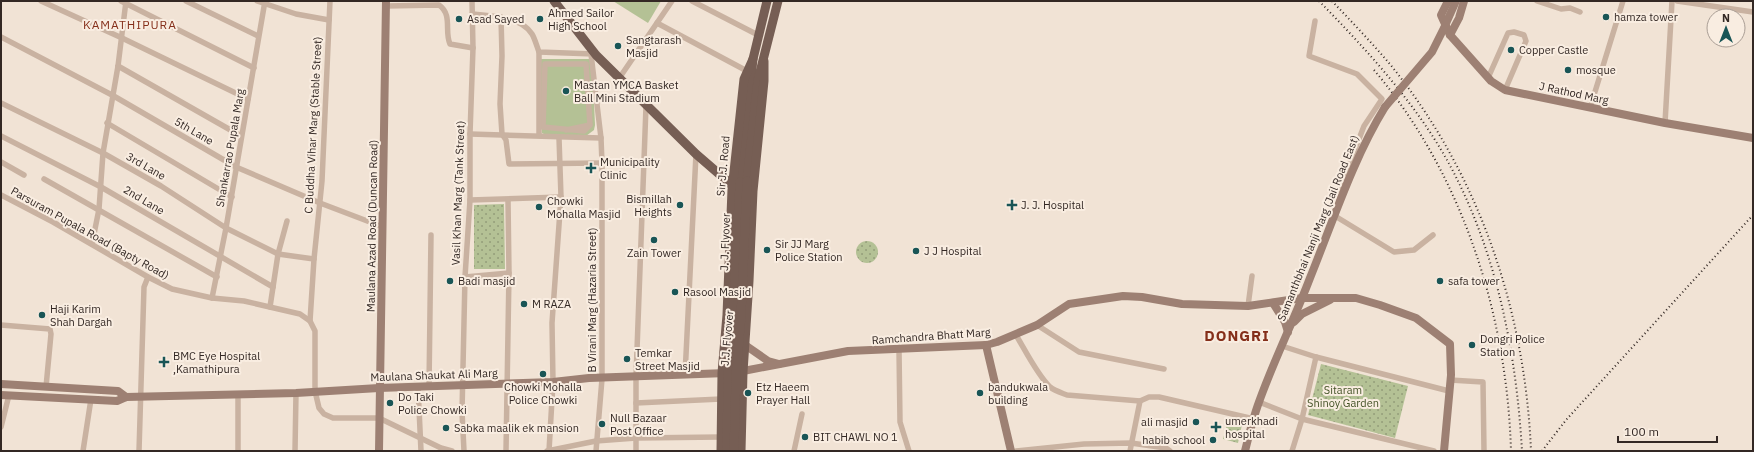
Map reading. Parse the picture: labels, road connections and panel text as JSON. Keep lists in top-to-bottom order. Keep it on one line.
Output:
{"streets":{"main road":["Sir J.J. Road","J. J. Flyover","J.J. Flyover"],"street":["J Rathod Marg","C Buddha Vihar Marg (Stable Street)","5th Lane","Shankarrao Pupala Marg","3rd Lane","Vasil Khan Marg (Tank Street)","2nd Lane","Maulana Azad Road (Duncan Road)","Samanthbhai Nanji Marg (Jail Road East)","Parsuram Pupala Road (Bapty Road)","B Virani Marg (Hazaria Street)","Ramchandra Bhatt Marg","Maulana Shaukat Ali Marg"]},"crossings":[["C Buddha Vihar Marg (Stable Street)","5th Lane"],["C Buddha Vihar Marg (Stable Street)","3rd Lane"],["C Buddha Vihar Marg (Stable Street)","Parsuram Pupala Road (Bapty Road)"],["5th Lane","Shankarrao Pupala Marg"],["5th Lane","Maulana Azad Road (Duncan Road)"],["Shankarrao Pupala Marg","3rd Lane"],["Shankarrao Pupala Marg","2nd Lane"],["Shankarrao Pupala Marg","Parsuram Pupala Road (Bapty Road)"],["Sir J.J. Road","J. J. Flyover"],["Sir J.J. Road","J.J. Flyover"],["Sir J.J. Road","Maulana Shaukat Ali Marg"],["Vasil Khan Marg (Tank Street)","Maulana Shaukat Ali Marg"],["Maulana Azad Road (Duncan Road)","Maulana Shaukat Ali Marg"],["Samanthbhai Nanji Marg (Jail Road East)","Ramchandra Bhatt Marg"],["J. J. Flyover","J.J. Flyover"],["B Virani Marg (Hazaria Street)","Maulana Shaukat Ali Marg"],["Ramchandra Bhatt Marg","Maulana Shaukat Ali Marg"]],"districts":["KAMATHIPURA","DONGRI"],"parks":["Sitaram Shinoy Garden"],"places":{"other":["hamza tower","Asad Sayed","Ahmed Sailor High School","Sangtarash Masjid","Copper Castle","mosque","Mastan YMCA Basket Ball Mini Stadium","Bismillah Heights","Chowki Mohalla Masjid","Zain Tower","Sir JJ Marg Police Station","J J Hospital","Badi masjid","safa tower","Rasool Masjid","M RAZA","Haji Karim Shah Dargah","Dongri Police Station","Temkar Street Masjid","Chowki Mohalla Police Chowki","Etz Haeem Prayer Hall","bandukwala building","Do Taki Police Chowki","ali masjid","Null Bazaar Post Office","Sabka maalik ek mansion","BIT CHAWL NO 1","habib school"],"health":["Municipality Clinic","J. J. Hospital","BMC Eye Hospital ,Kamathipura","umerkhadi hospital"]},"scale_bar":"100 m","north":"top"}
